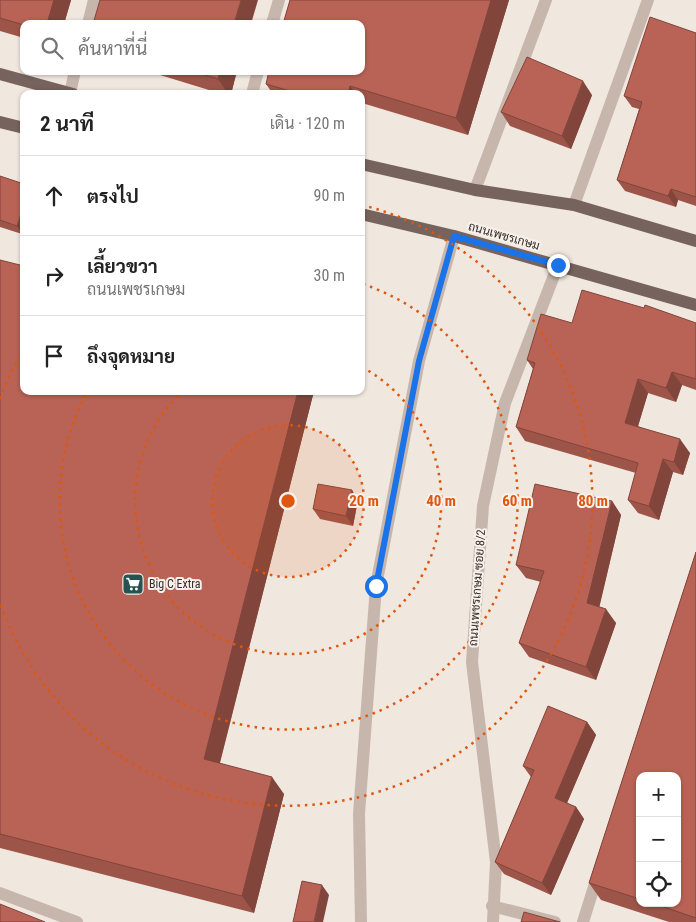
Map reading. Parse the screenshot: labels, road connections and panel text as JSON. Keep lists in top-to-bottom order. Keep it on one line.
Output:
{"streets":{"main road":["ถนนเพชรเกษม"],"street":["ถนนเพชรเกษม ซอย 8/2"]},"crossings":[["ถนนเพชรเกษม","ถนนเพชรเกษม ซอย 8/2"]],"places":{"supermarket":["Big C Extra"]},"page":{"search":"ค้นหาที่นี่","heading":["2 นาที","เดิน · 120 m"],"list":[["ตรงไป","90 m"],["เลี้ยวขวา","ถนนเพชรเกษม","30 m"],"ถึงจุดหมาย"],"map_buttons":["+","−"]},"rings":["20 m","40 m","60 m","80 m"]}
